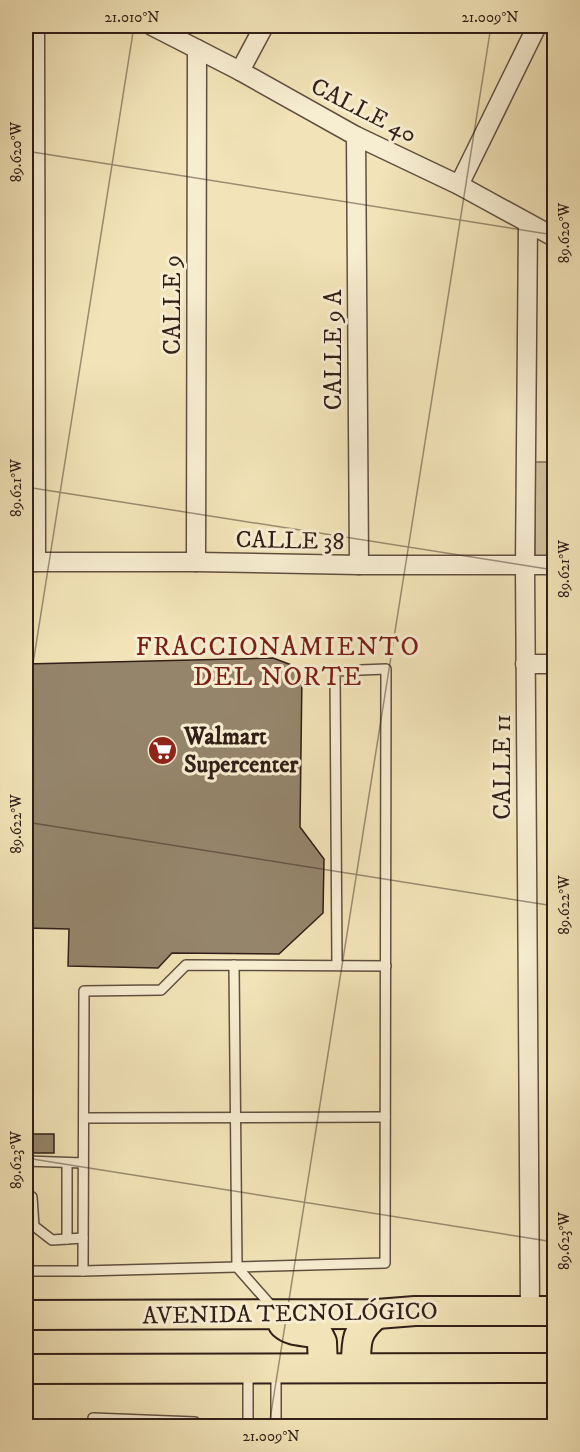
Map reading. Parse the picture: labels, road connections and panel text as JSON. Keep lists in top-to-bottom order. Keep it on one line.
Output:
{"streets":{"main road":["AVENIDA TECNOLÓGICO"],"street":["CALLE 40","CALLE 9","CALLE 9 A","CALLE 38","CALLE 11"]},"crossings":[["CALLE 40","CALLE 9"],["CALLE 40","CALLE 9 A"],["CALLE 40","CALLE 11"],["CALLE 9","CALLE 38"],["CALLE 9 A","CALLE 38"],["CALLE 38","CALLE 11"],["CALLE 11","AVENIDA TECNOLÓGICO"]],"districts":["FRACCIONAMIENTO DEL NORTE"],"places":{"supermarket":["Walmart Supercenter"]},"coordinates":["21.010°N","21.009°N","89.620°W","89.621°W","89.622°W","89.623°W"]}
